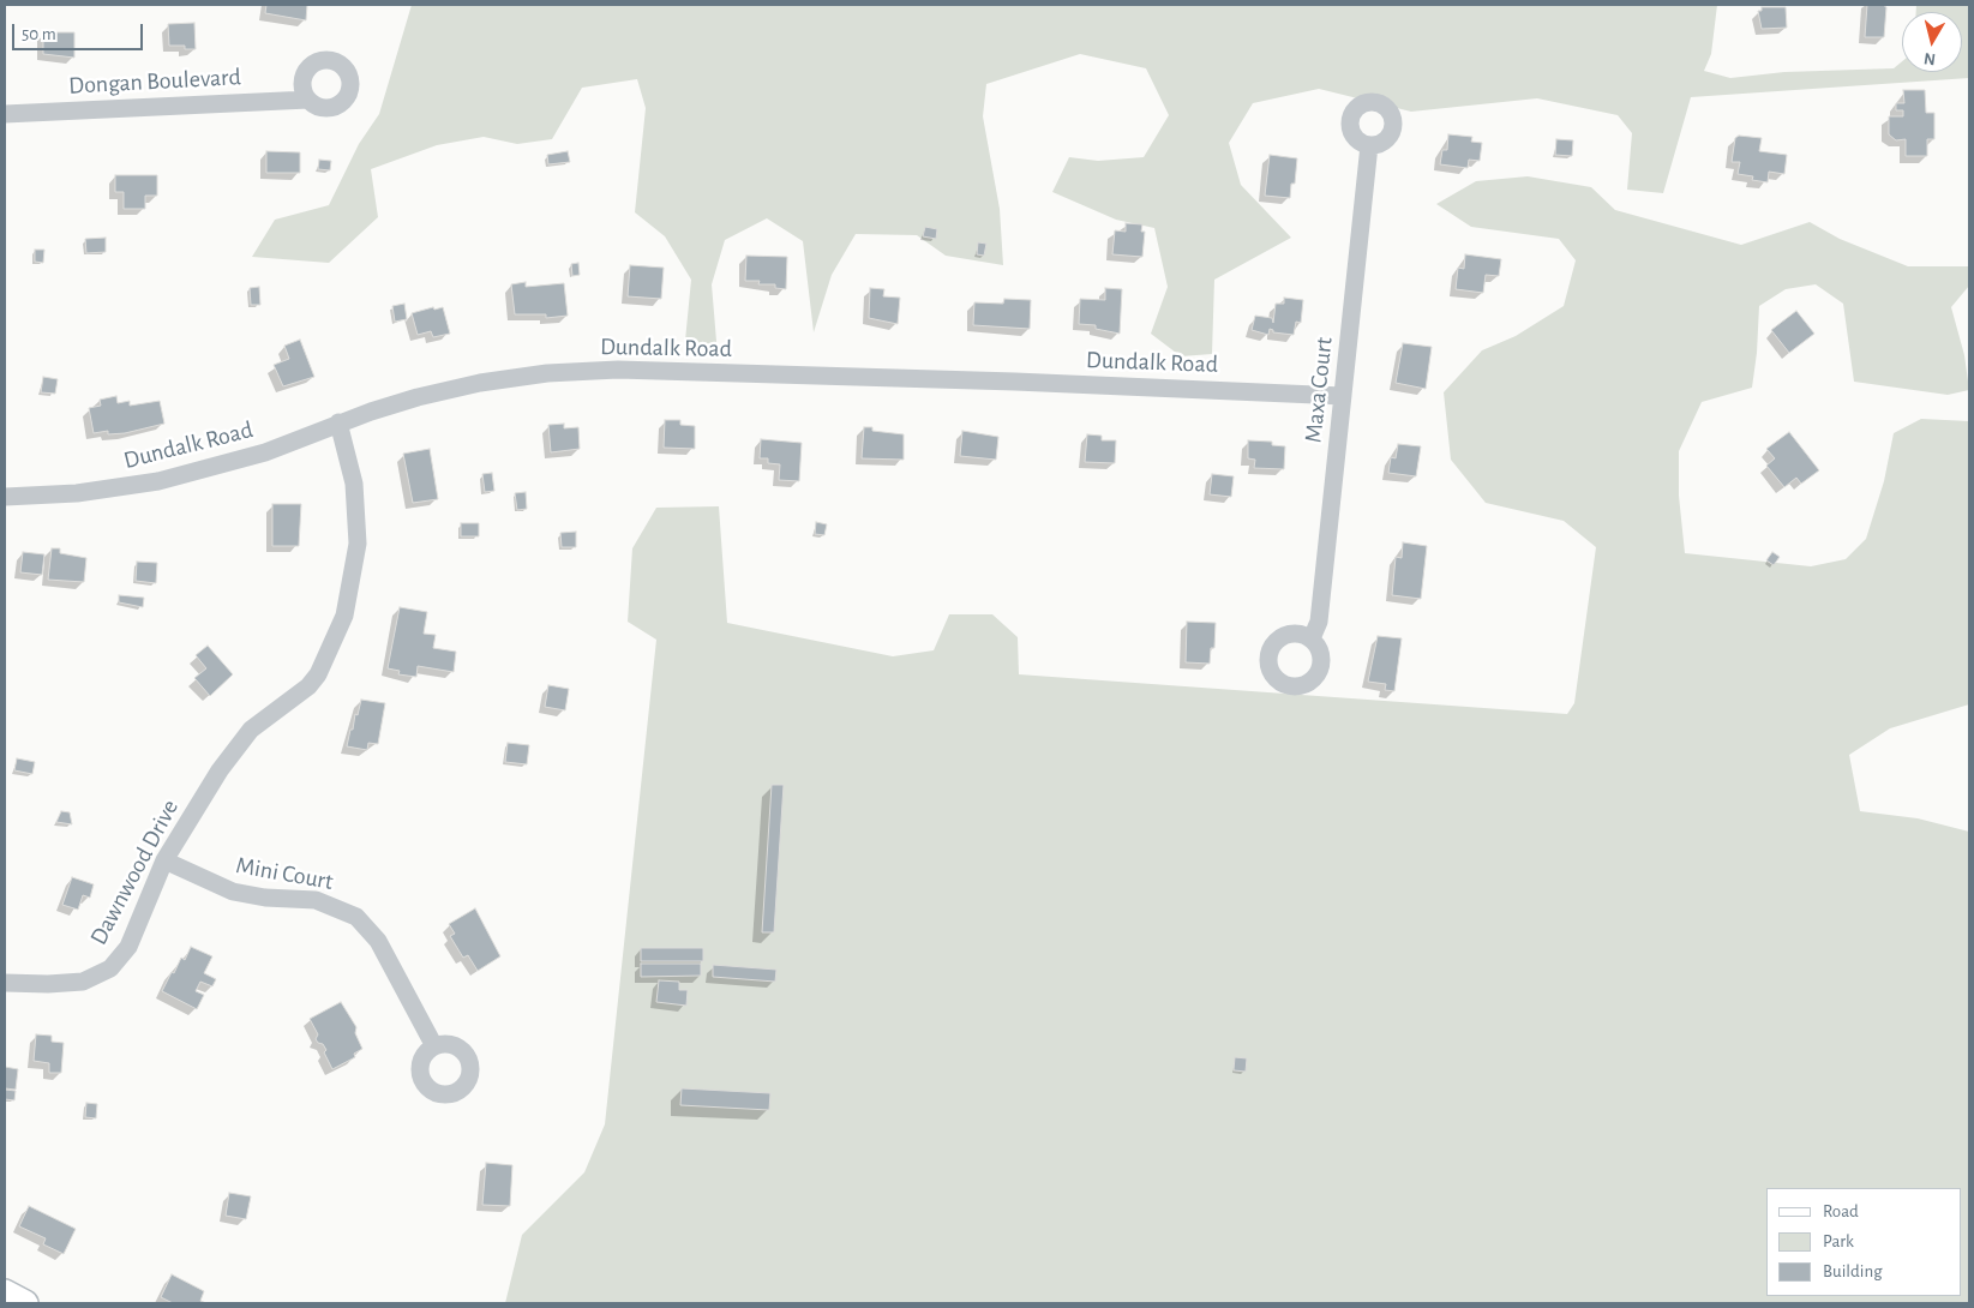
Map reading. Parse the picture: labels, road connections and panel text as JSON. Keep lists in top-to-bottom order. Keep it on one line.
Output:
{"streets":{"street":["Dongan Boulevard","Dundalk Road","Maxa Court","Dawnwood Drive","Mini Court"]},"crossings":[["Dundalk Road","Maxa Court"],["Dundalk Road","Dawnwood Drive"],["Dawnwood Drive","Mini Court"]],"legend":["Road","Park","Building"],"scale_bar":"50 m","north":"bottom"}
